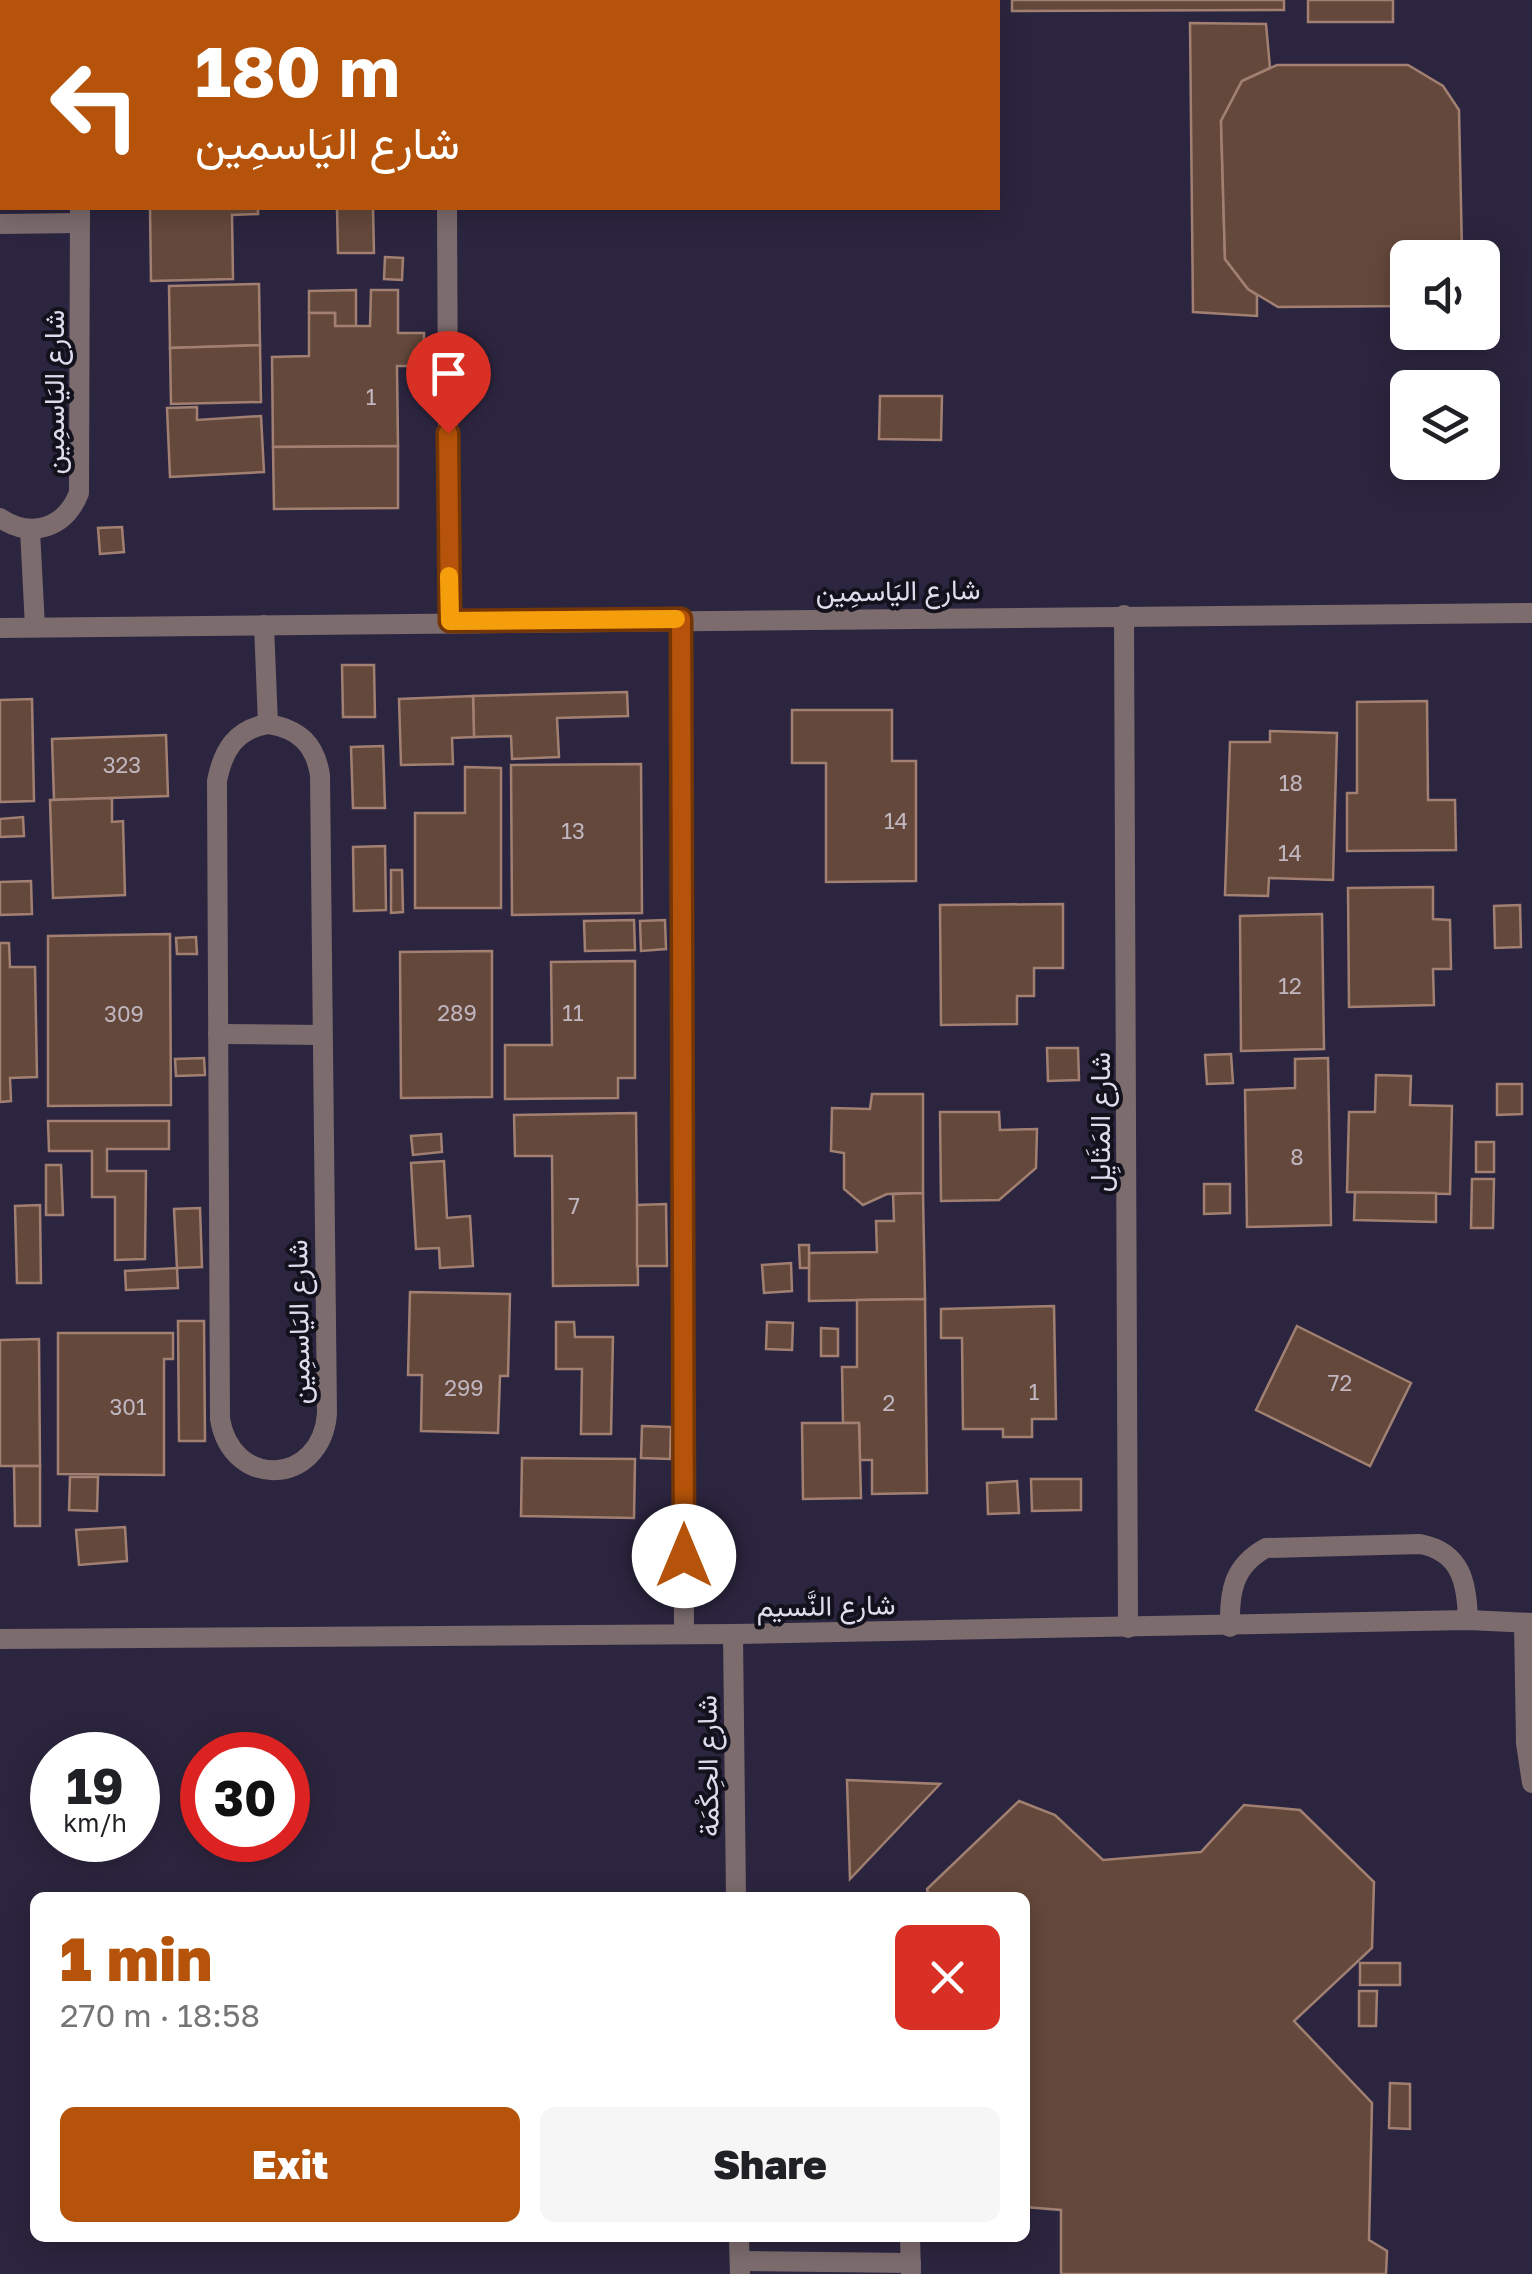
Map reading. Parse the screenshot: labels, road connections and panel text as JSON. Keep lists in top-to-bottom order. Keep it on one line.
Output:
{"streets":{"street":["شارع اليَاسمِين","شارع المَثَايِل","شارع النَّسيم","شارع الحِكْمَة"]},"crossings":[["شارع اليَاسمِين","شارع المَثَايِل"],["شارع المَثَايِل","شارع النَّسيم"],["شارع النَّسيم","شارع الحِكْمَة"]],"house_numbers":["1","323","18","14","13","14","12","289","11","309","8","7","72","299","1","2","301"],"page":{"turn":["180 m","شارع اليَاسمِين"],"speed":"19 km/h","limit":"30","heading":["1 min","270 m · 18:58"],"buttons":["Exit","Share"]}}
